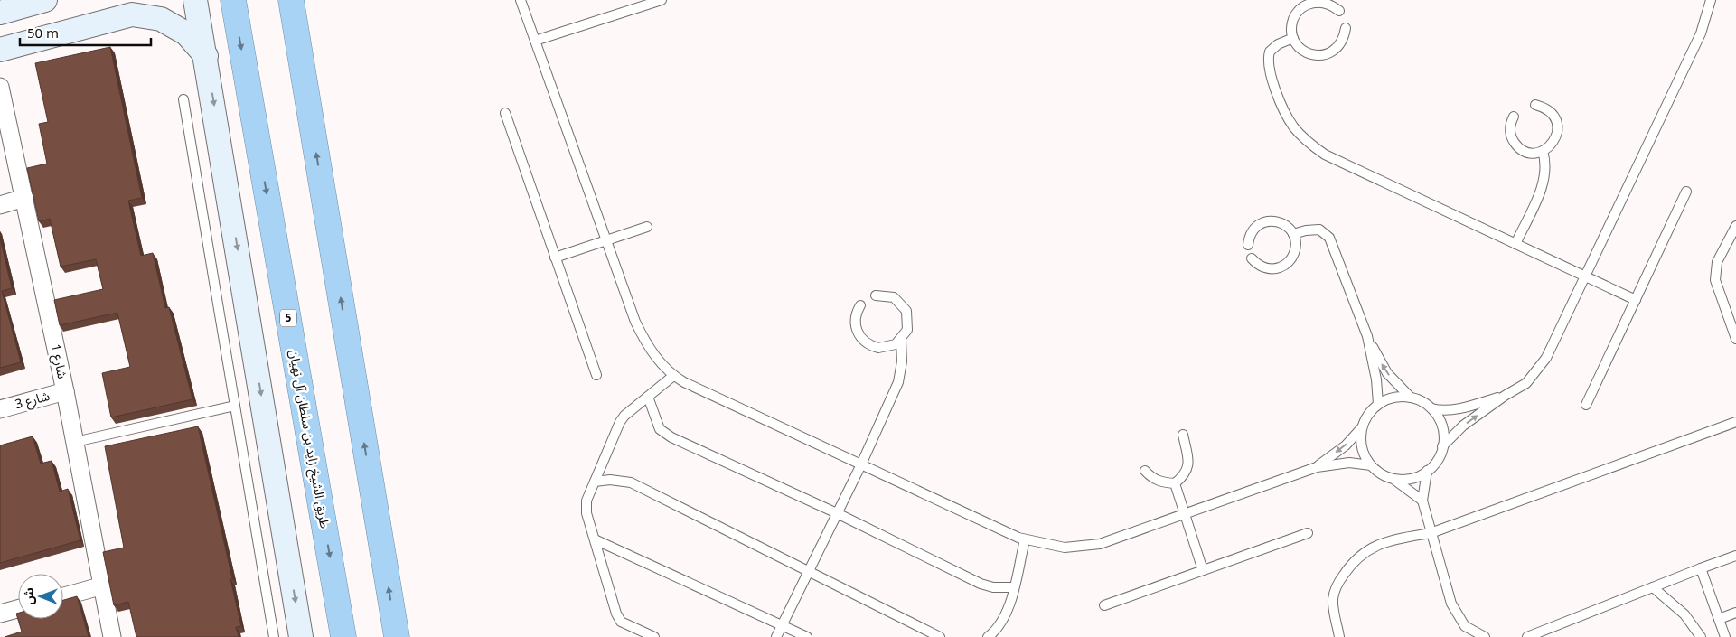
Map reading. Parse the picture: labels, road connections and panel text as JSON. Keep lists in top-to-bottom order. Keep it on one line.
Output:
{"streets":{"highway":["5","طريق الشيخ زايد بن سلطان آل نهيان"],"street":["شارع 1","شارع 3"]},"crossings":[["شارع 1","شارع 3"]],"scale_bar":"50 m","north":"left"}
